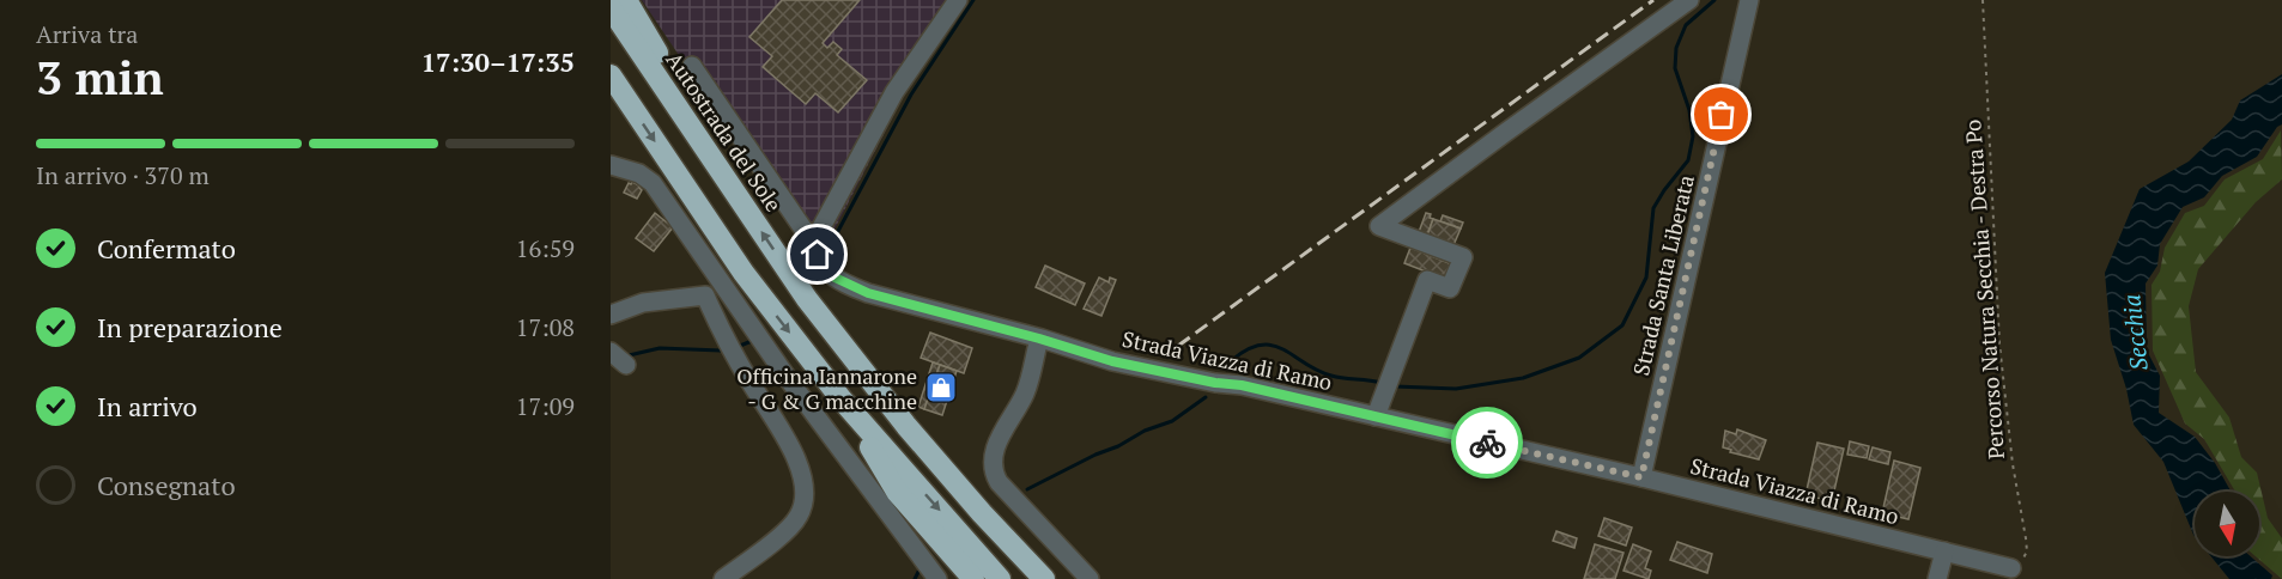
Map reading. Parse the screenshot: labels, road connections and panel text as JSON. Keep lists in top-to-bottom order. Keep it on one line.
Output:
{"streets":{"highway":["Autostrada del Sole"],"street":["Strada Santa Liberata","Strada Viazza di Ramo"],"path":["Percorso Natura Secchia - Destra Po"]},"crossings":[["Strada Santa Liberata","Strada Viazza di Ramo"],["Percorso Natura Secchia - Destra Po","Strada Viazza di Ramo"]],"water":["Secchia"],"places":{"shop":["Officina Iannarone - G & G macchine"]},"north":"bottom","page":{"heading":["3 min","Arriva tra","17:30–17:35"],"bar":"In arrivo · 370 m","list":[["Confermato","16:59"],["In preparazione","17:08"],["In arrivo","17:09"],"Consegnato"]}}
